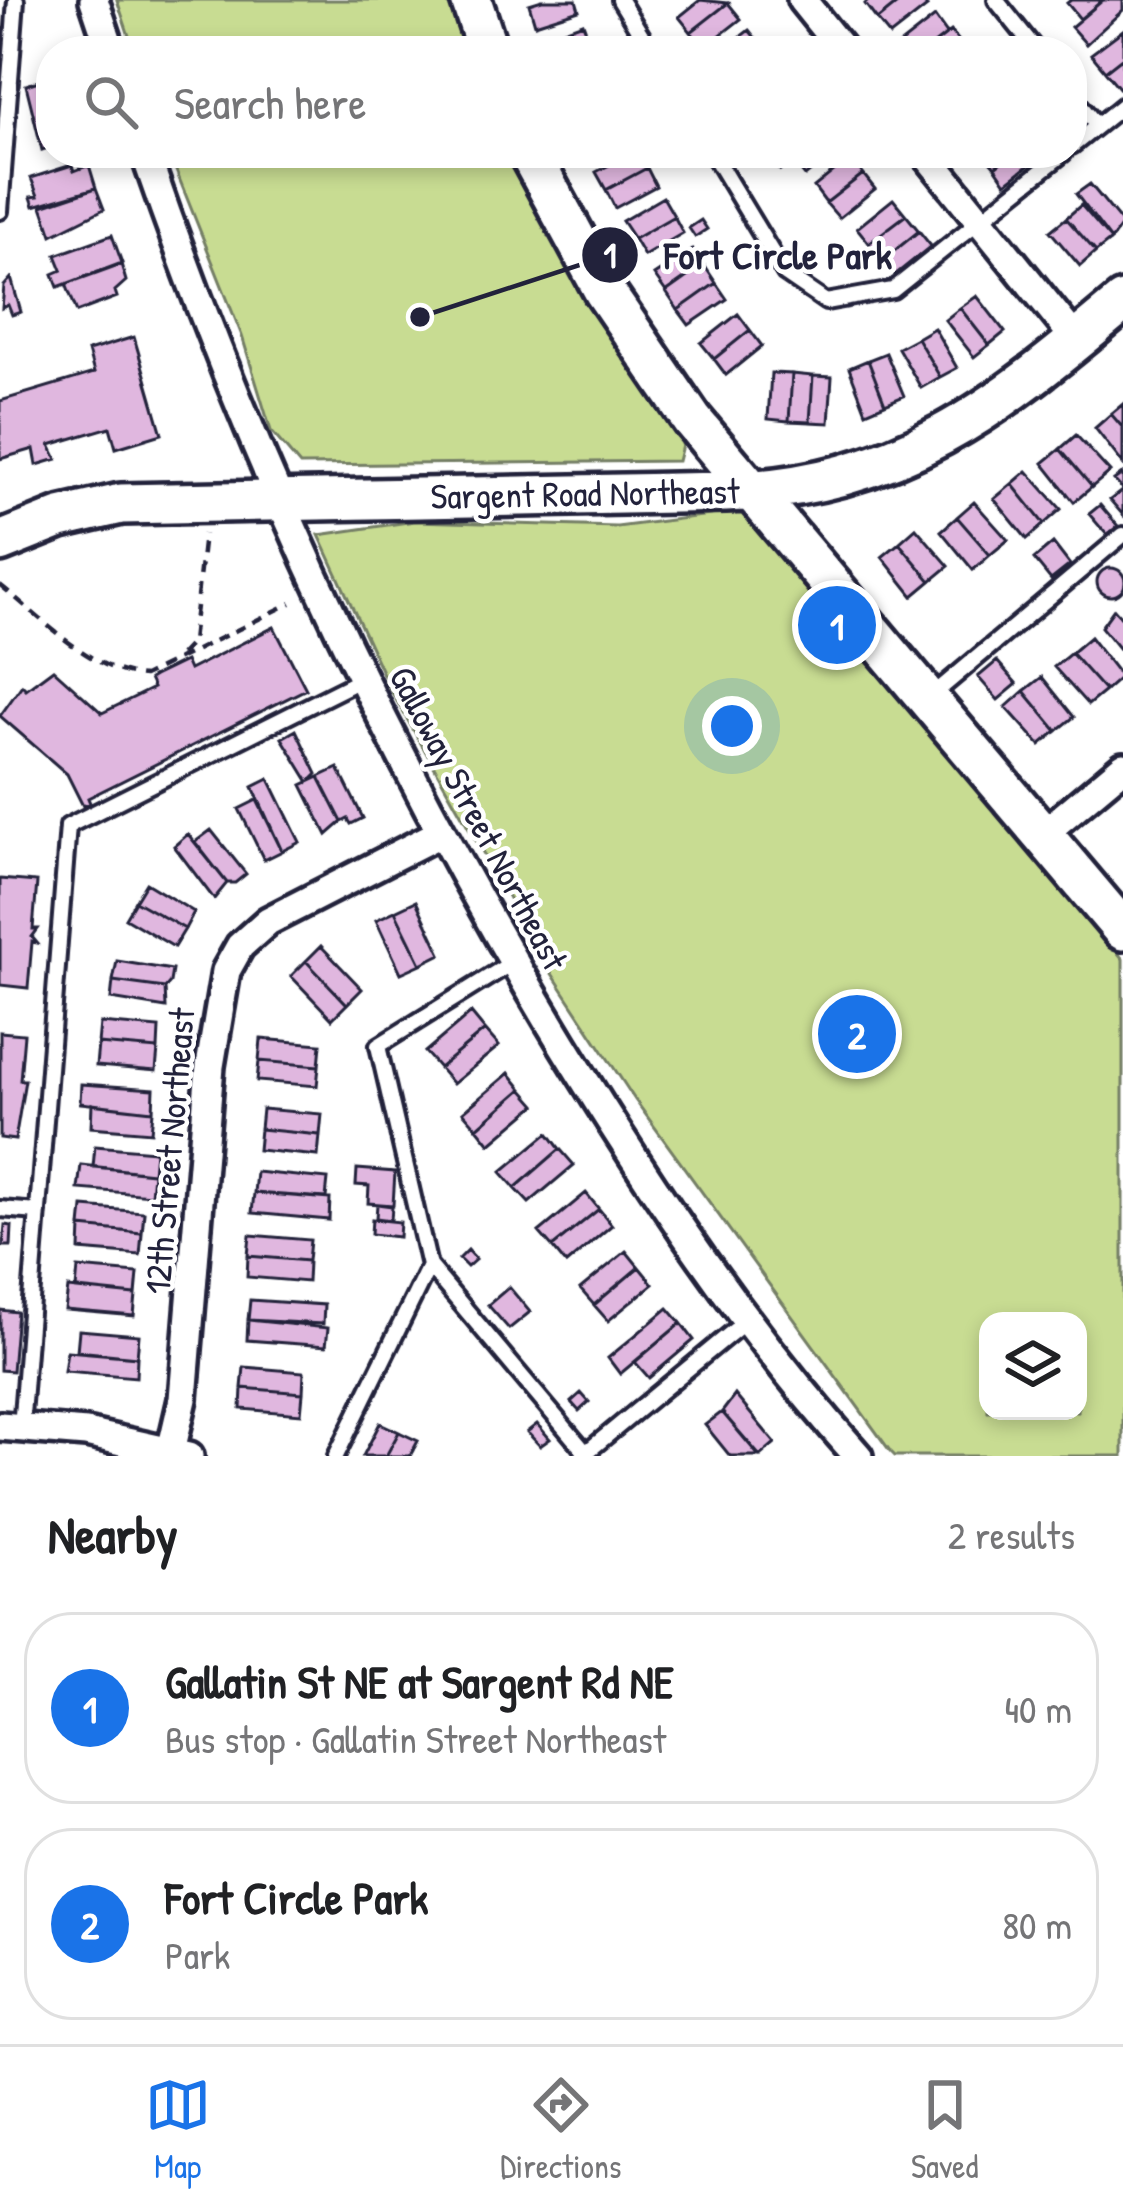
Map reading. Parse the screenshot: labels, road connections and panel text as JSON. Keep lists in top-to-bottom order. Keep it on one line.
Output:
{"streets":{"main road":["Sargent Road Northeast"],"street":["Galloway Street Northeast","12th Street Northeast"]},"crossings":[["Sargent Road Northeast","Galloway Street Northeast"],["Galloway Street Northeast","12th Street Northeast"]],"places":["Fort Circle Park"],"page":{"search":"Search here","pins":["1","2"],"heading":["Nearby","2 results"],"list":[{"mark":"1","name":"Gallatin St NE at Sargent Rd NE","note":"Bus stop · Gallatin Street Northeast","value":"40 m"},{"mark":"2","name":"Fort Circle Park","note":"Park","value":"80 m"}],"nav":["Map","Directions","Saved"]}}
